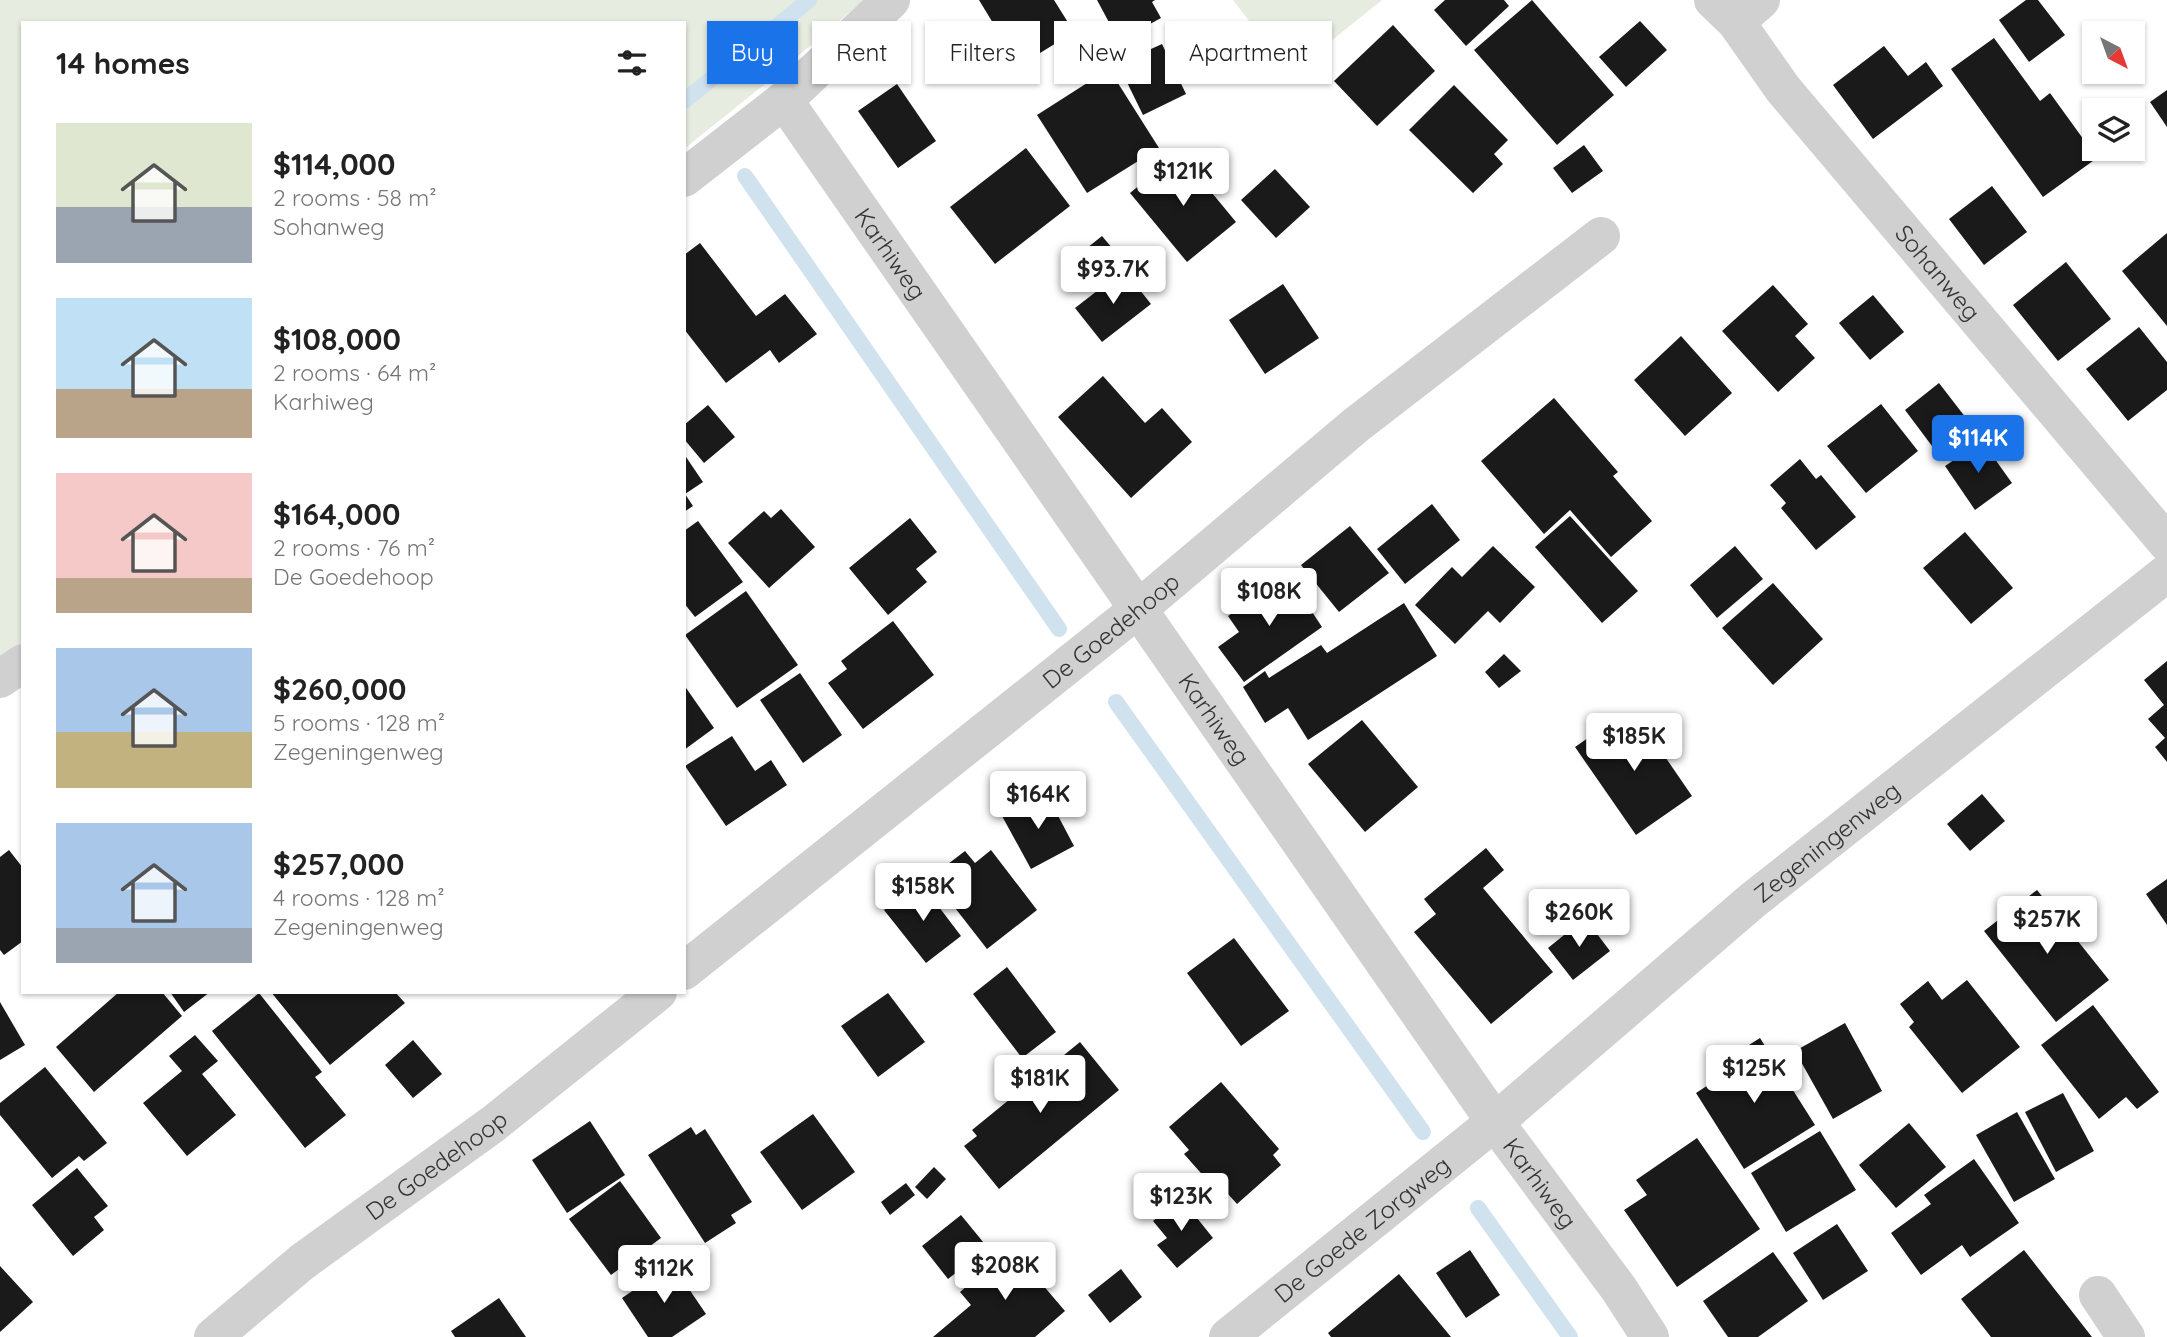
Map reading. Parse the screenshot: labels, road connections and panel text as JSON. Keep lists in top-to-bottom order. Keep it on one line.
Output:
{"streets":{"street":["Karhiweg","Sohanweg","De Goedehoop","Zegeningenweg","De Goede Zorgweg"]},"crossings":[["Karhiweg","De Goedehoop"],["Karhiweg","Zegeningenweg"],["Karhiweg","De Goede Zorgweg"],["Zegeningenweg","De Goede Zorgweg"]],"north":"bottom right","page":{"chip":["Buy","Rent","Filters","New","Apartment"],"heading":"14 homes","list":[{"name":"$114,000","note":"2 rooms · 58 m² · Sohanweg"},{"name":"$108,000","note":"2 rooms · 64 m² · Karhiweg"},{"name":"$164,000","note":"2 rooms · 76 m² · De Goedehoop"},{"name":"$260,000","note":"5 rooms · 128 m² · Zegeningenweg"},{"name":"$257,000","note":"4 rooms · 128 m² · Zegeningenweg"}],"price":["$121K","$93.7K","$114K","$108K","$185K","$164K","$158K","$260K","$257K","$125K","$181K","$123K","$208K","$112K"]}}
